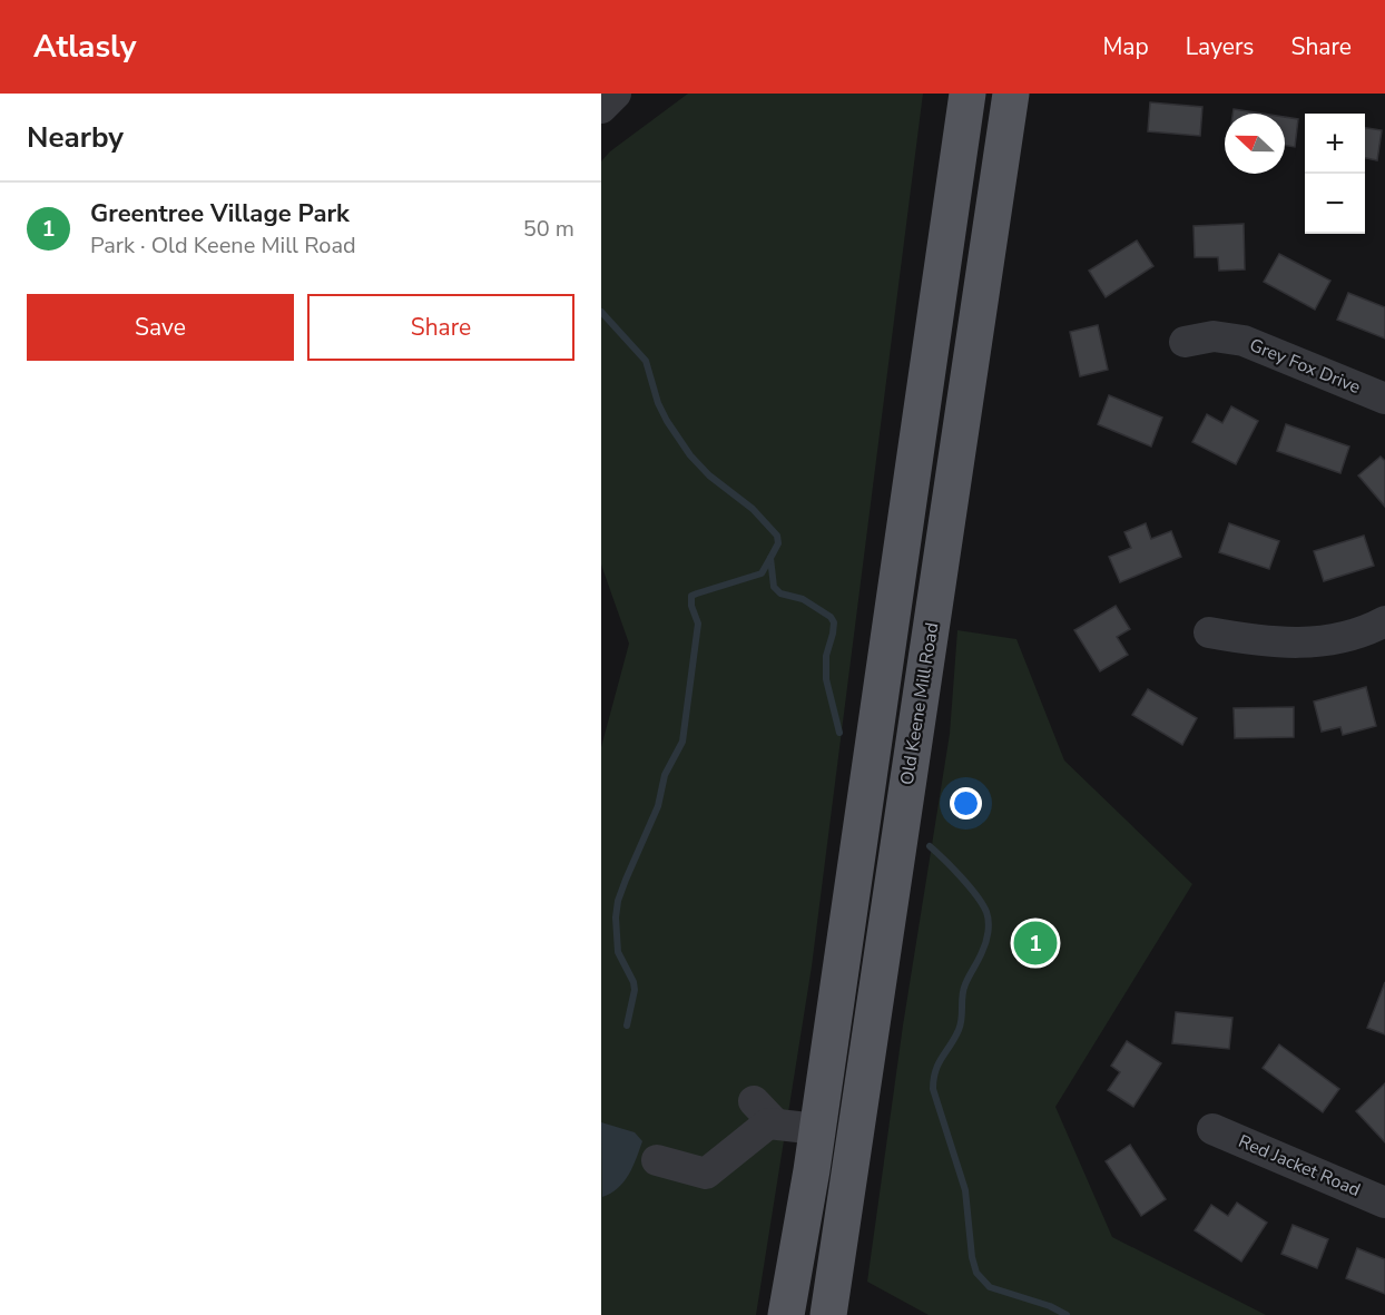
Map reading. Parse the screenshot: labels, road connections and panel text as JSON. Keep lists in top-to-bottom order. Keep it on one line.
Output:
{"streets":{"main road":["Old Keene Mill Road"],"street":["Grey Fox Drive","Red Jacket Road"]},"north":"left","page":{"header":"Atlasly","nav":["Map","Layers","Share"],"heading":"Nearby","map_buttons":["+","−"],"list":[{"mark":"1","name":"Greentree Village Park","note":"Park · Old Keene Mill Road","value":"50 m"}],"buttons":["Save","Share"],"pins":"1"}}
